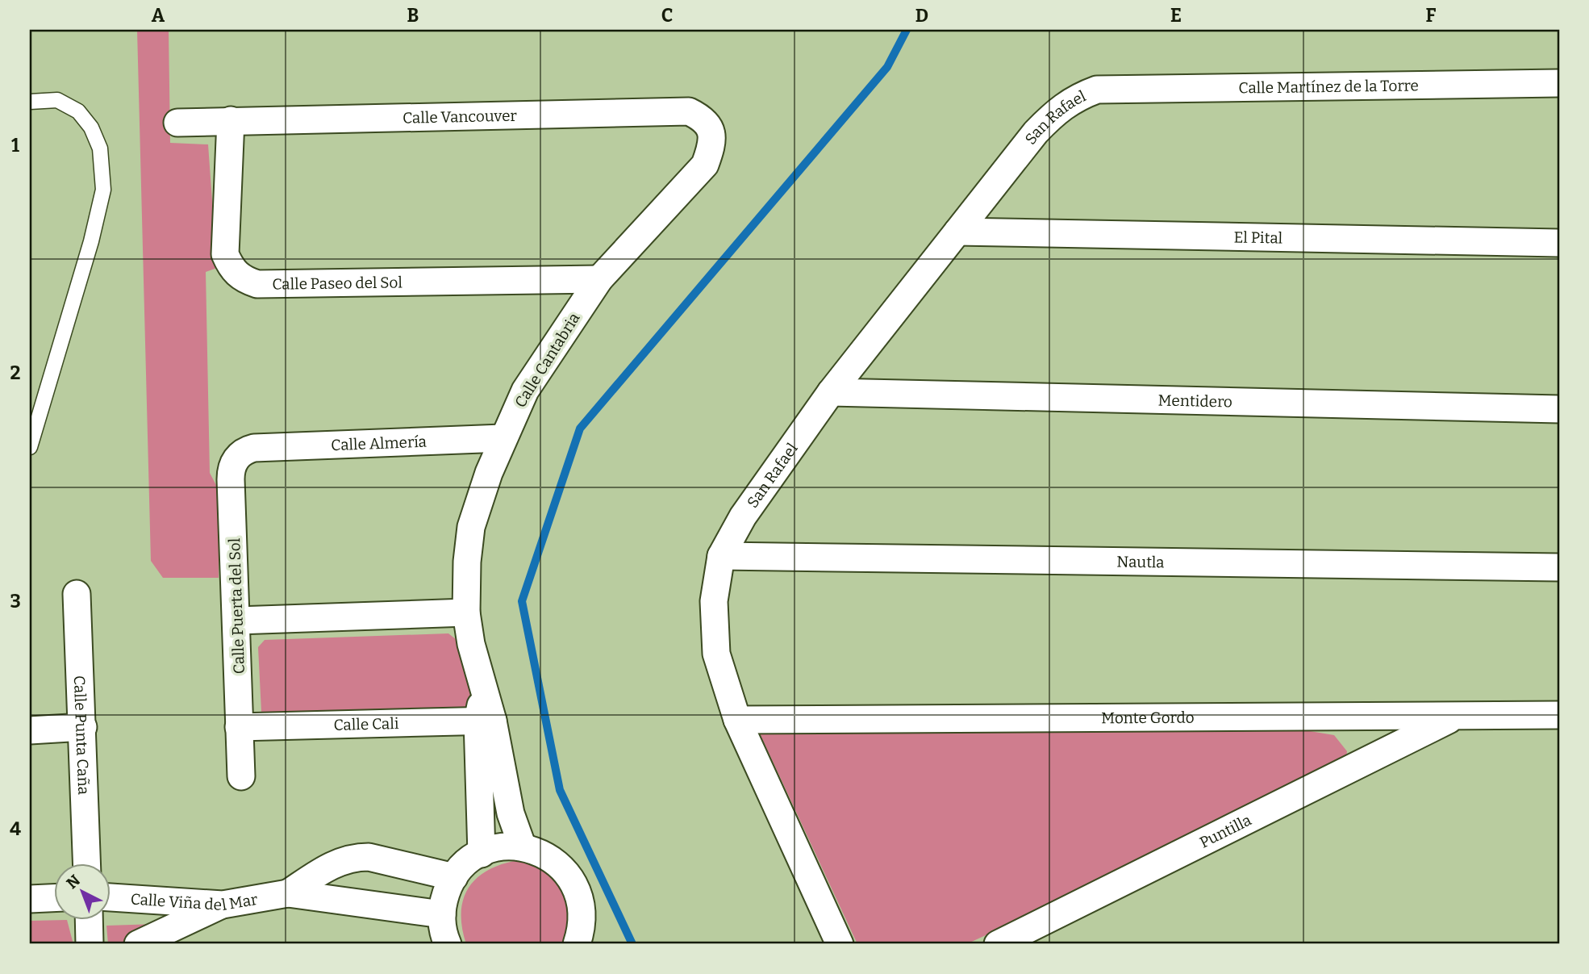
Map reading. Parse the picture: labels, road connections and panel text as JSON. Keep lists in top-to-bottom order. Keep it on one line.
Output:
{"streets":{"street":["Calle Martínez de la Torre","Calle Vancouver","San Rafael","El Pital","Calle Paseo del Sol","Calle Cantabria","Mentidero","Calle Almería","Nautla","Calle Puerta del Sol","Monte Gordo","Calle Cali","Calle Punta Caña","Puntilla","Calle Viña del Mar"]},"crossings":[["Calle Martínez de la Torre","San Rafael"],["Calle Vancouver","Calle Paseo del Sol"],["Calle Vancouver","Calle Cantabria"],["San Rafael","El Pital"],["San Rafael","Mentidero"],["San Rafael","Nautla"],["San Rafael","Monte Gordo"],["Calle Paseo del Sol","Calle Cantabria"],["Calle Cantabria","Calle Almería"],["Calle Cantabria","Calle Cali"],["Calle Almería","Calle Puerta del Sol"],["Calle Puerta del Sol","Calle Cali"],["Monte Gordo","Puntilla"]],"north":"top left","grid":{"columns":["A","B","C","D","E","F"],"rows":["1","2","3","4"]}}
